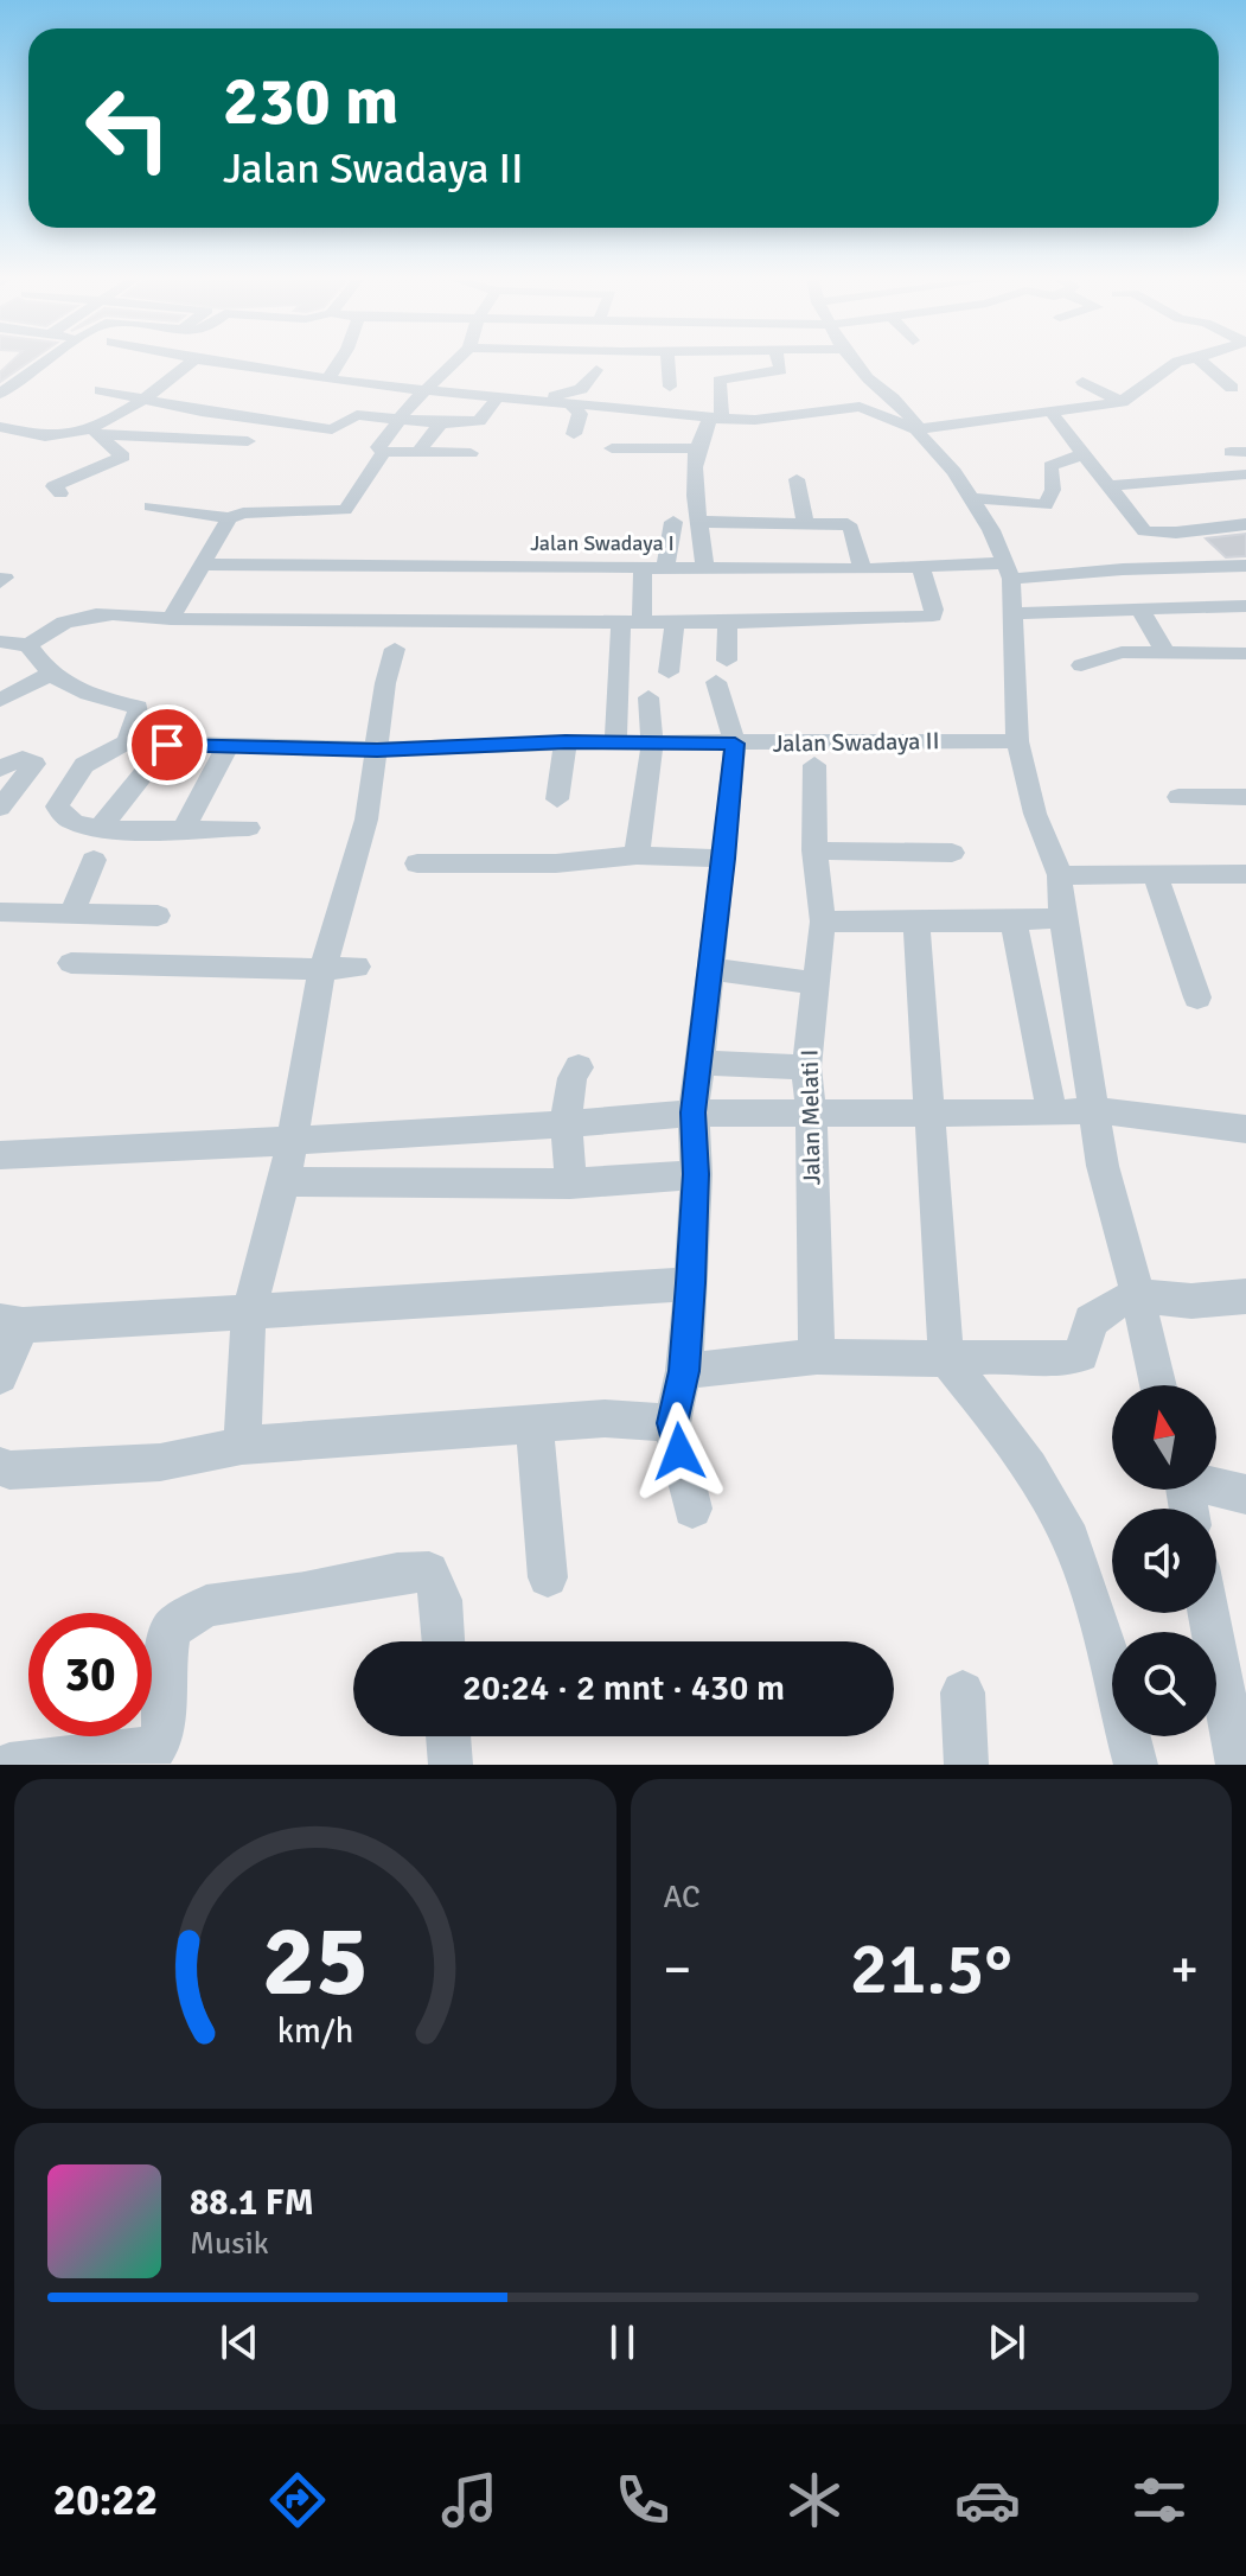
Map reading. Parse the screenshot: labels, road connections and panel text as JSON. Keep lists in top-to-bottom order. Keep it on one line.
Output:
{"streets":{"street":["Jalan Swadaya I","Jalan Swadaya II","Jalan Melati I"]},"north":"top","page":{"turn":["230 m","Jalan Swadaya II"],"limit":"30","trip":"20:24 · 2 mnt · 430 m","tile":"AC","heat":["−","21.5°","+"],"song":["88.1 FM","Musik"],"tabs":"20:22","gauge":["25","km/h"]}}
